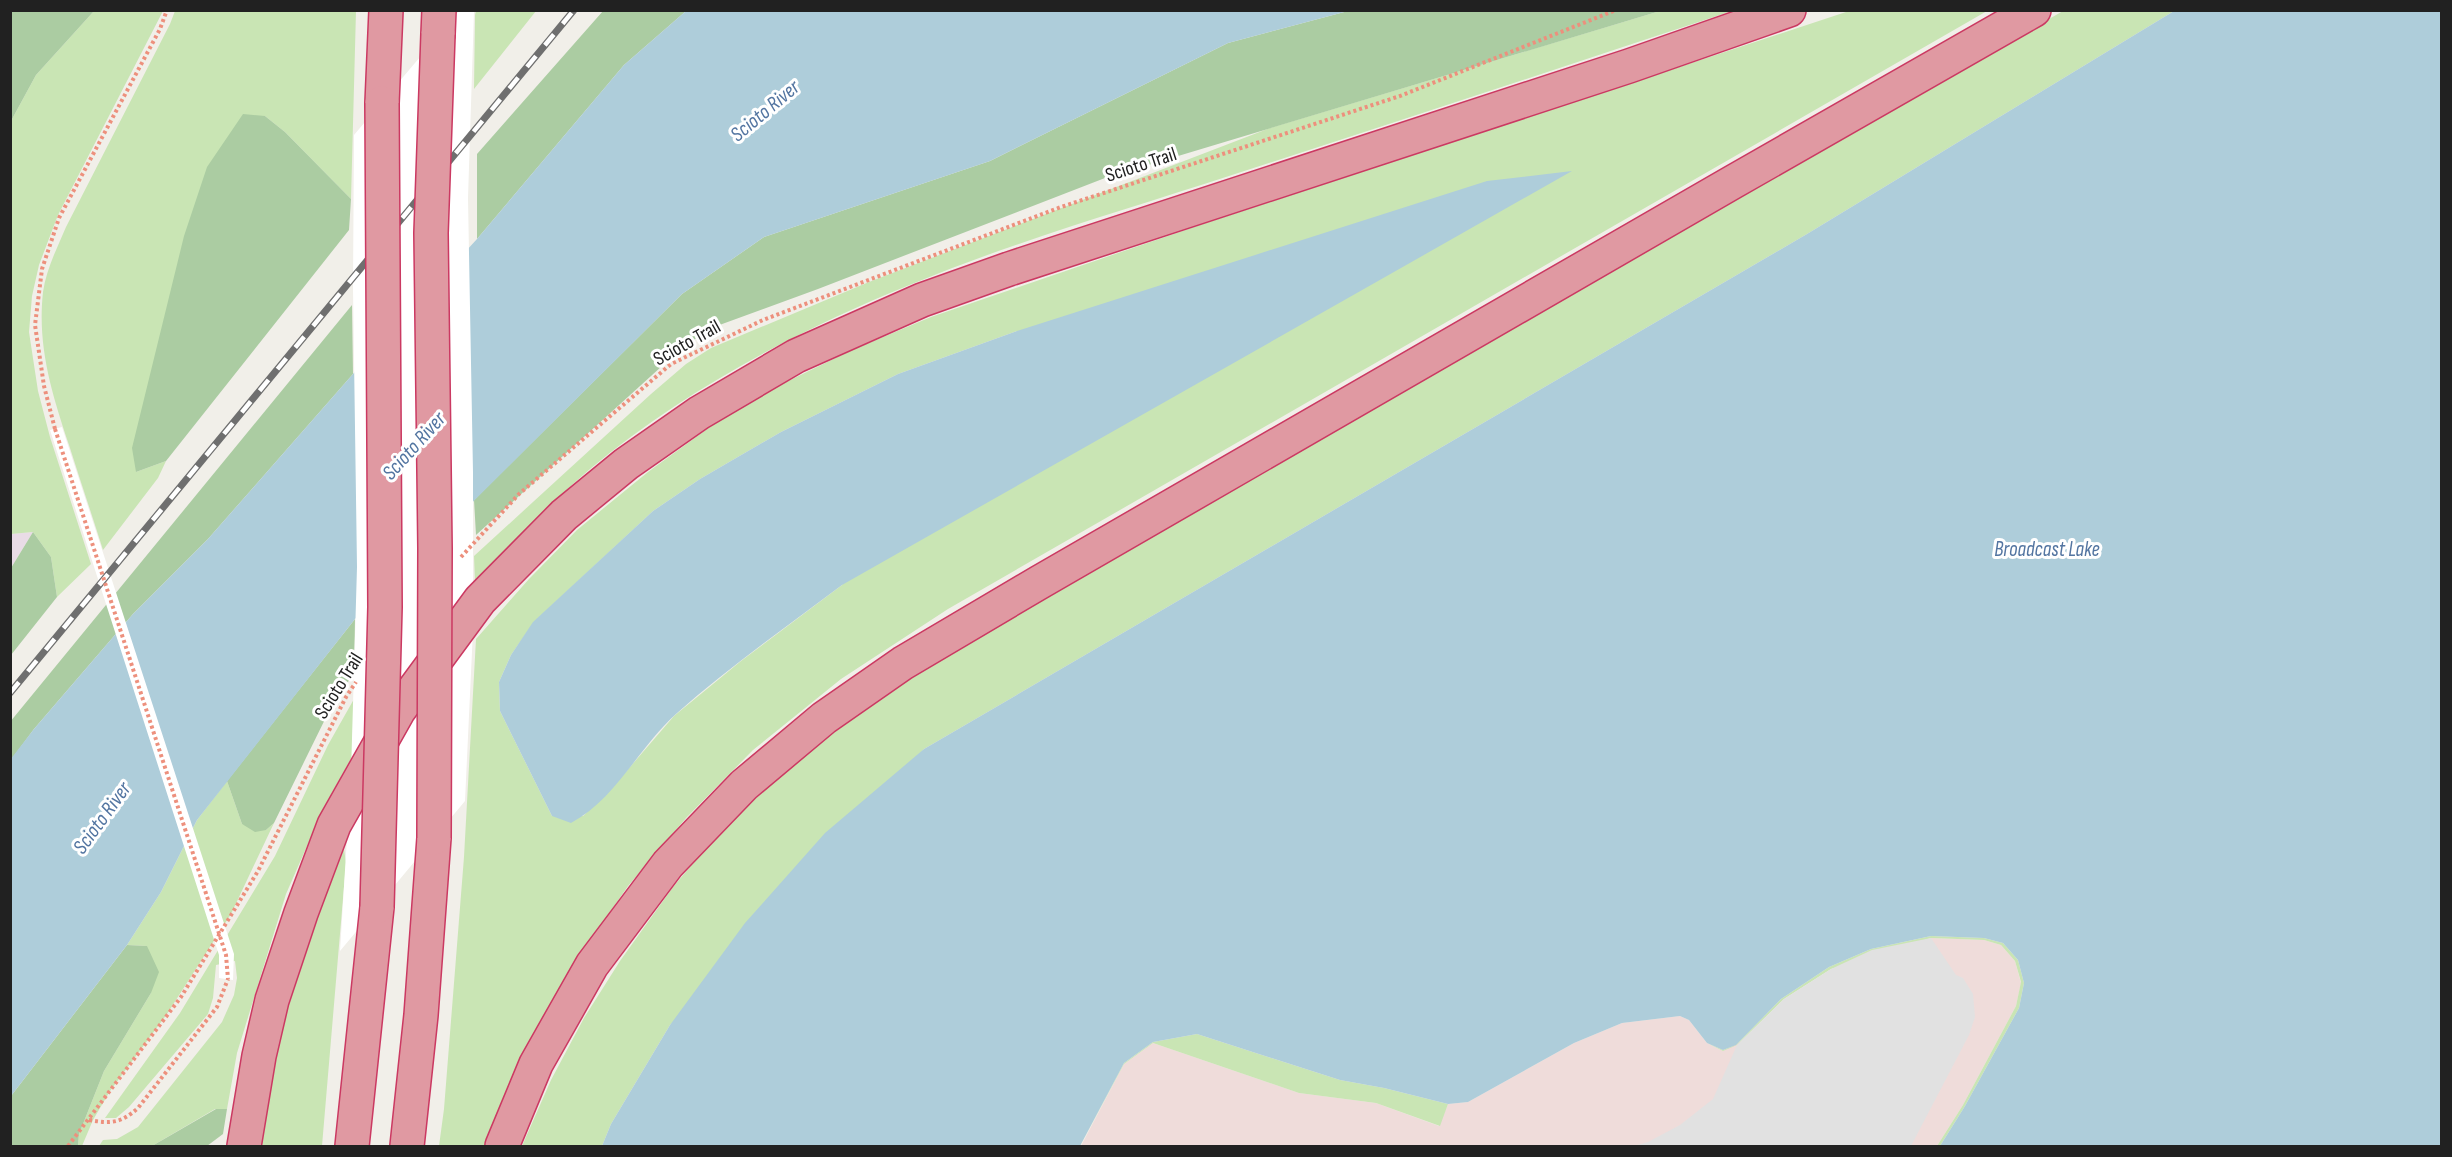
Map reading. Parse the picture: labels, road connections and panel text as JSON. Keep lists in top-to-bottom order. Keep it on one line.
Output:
{"streets":{"path":["Scioto Trail"]},"water":["Scioto River","Broadcast Lake"]}
